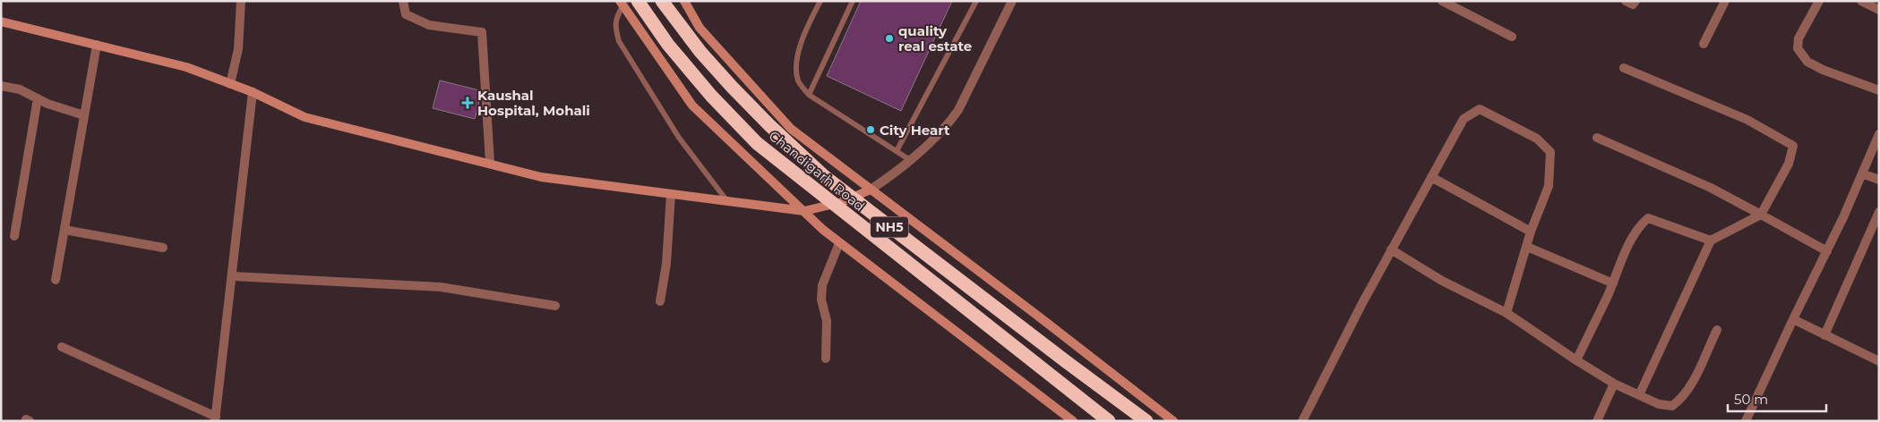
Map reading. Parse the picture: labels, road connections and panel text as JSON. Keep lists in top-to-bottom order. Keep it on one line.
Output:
{"streets":{"highway":["Chandigarh Road","NH5"]},"places":{"other":["quality real estate","City Heart"],"health":["Kaushal Hospital, Mohali"]},"scale_bar":"50 m"}
